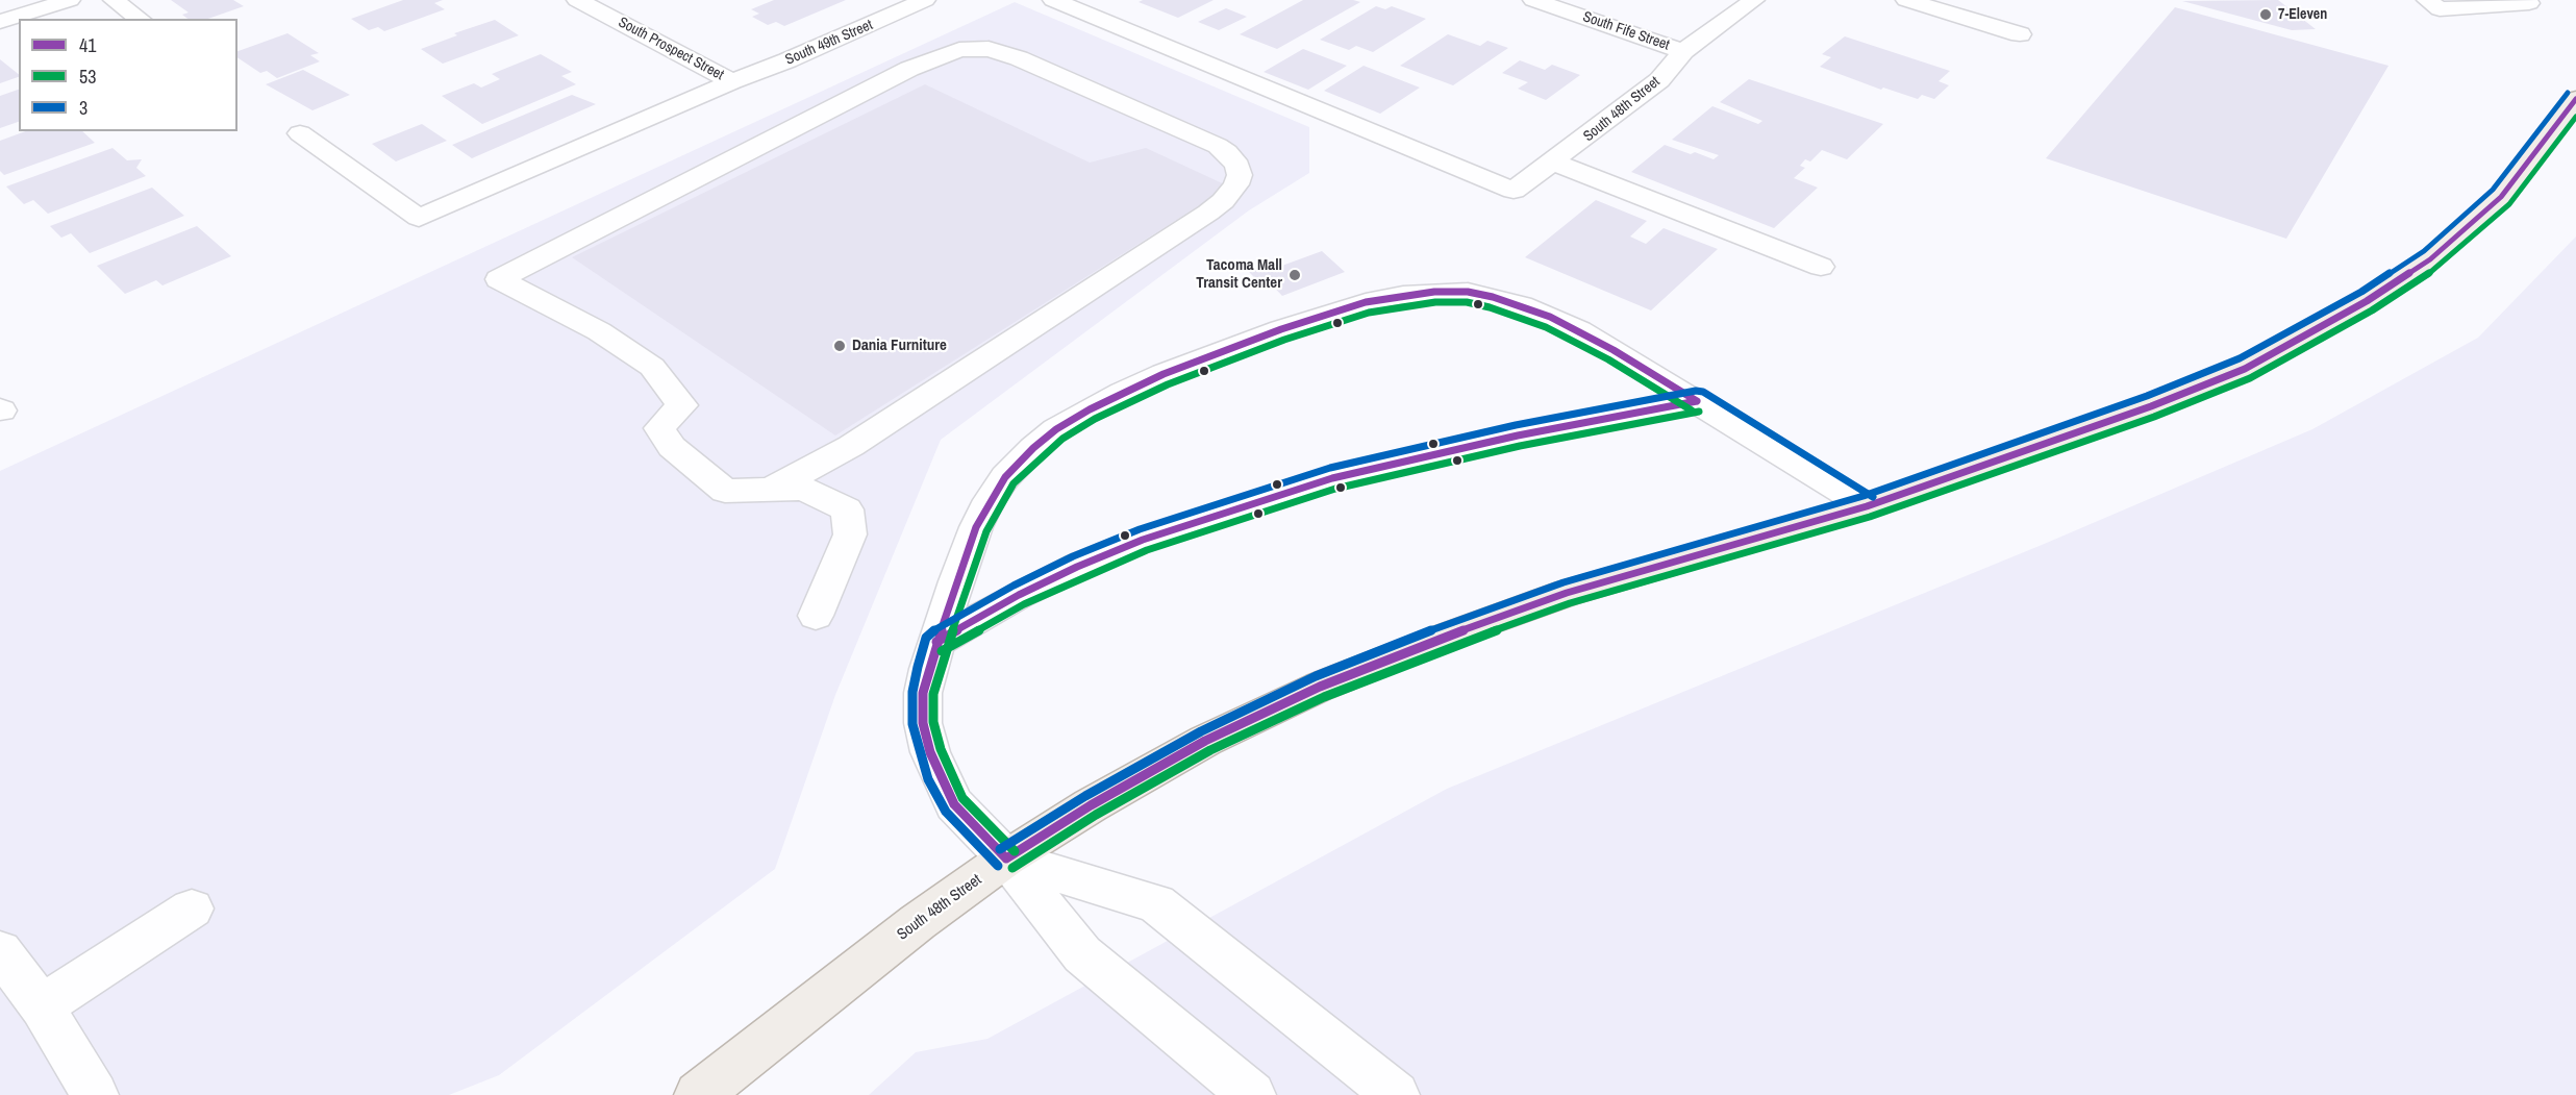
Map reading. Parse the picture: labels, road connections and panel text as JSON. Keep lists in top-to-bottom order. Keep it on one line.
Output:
{"streets":{"main road":["South 48th Street"],"street":["South Fife Street","South 49th Street","South Prospect Street"]},"crossings":[["South Fife Street","South 48th Street"],["South 49th Street","South Prospect Street"]],"places":["7-Eleven","Tacoma Mall Transit Center","Dania Furniture"],"lines":["transit line 3","transit line 41","transit line 53"],"legend":["41","53","3"]}
